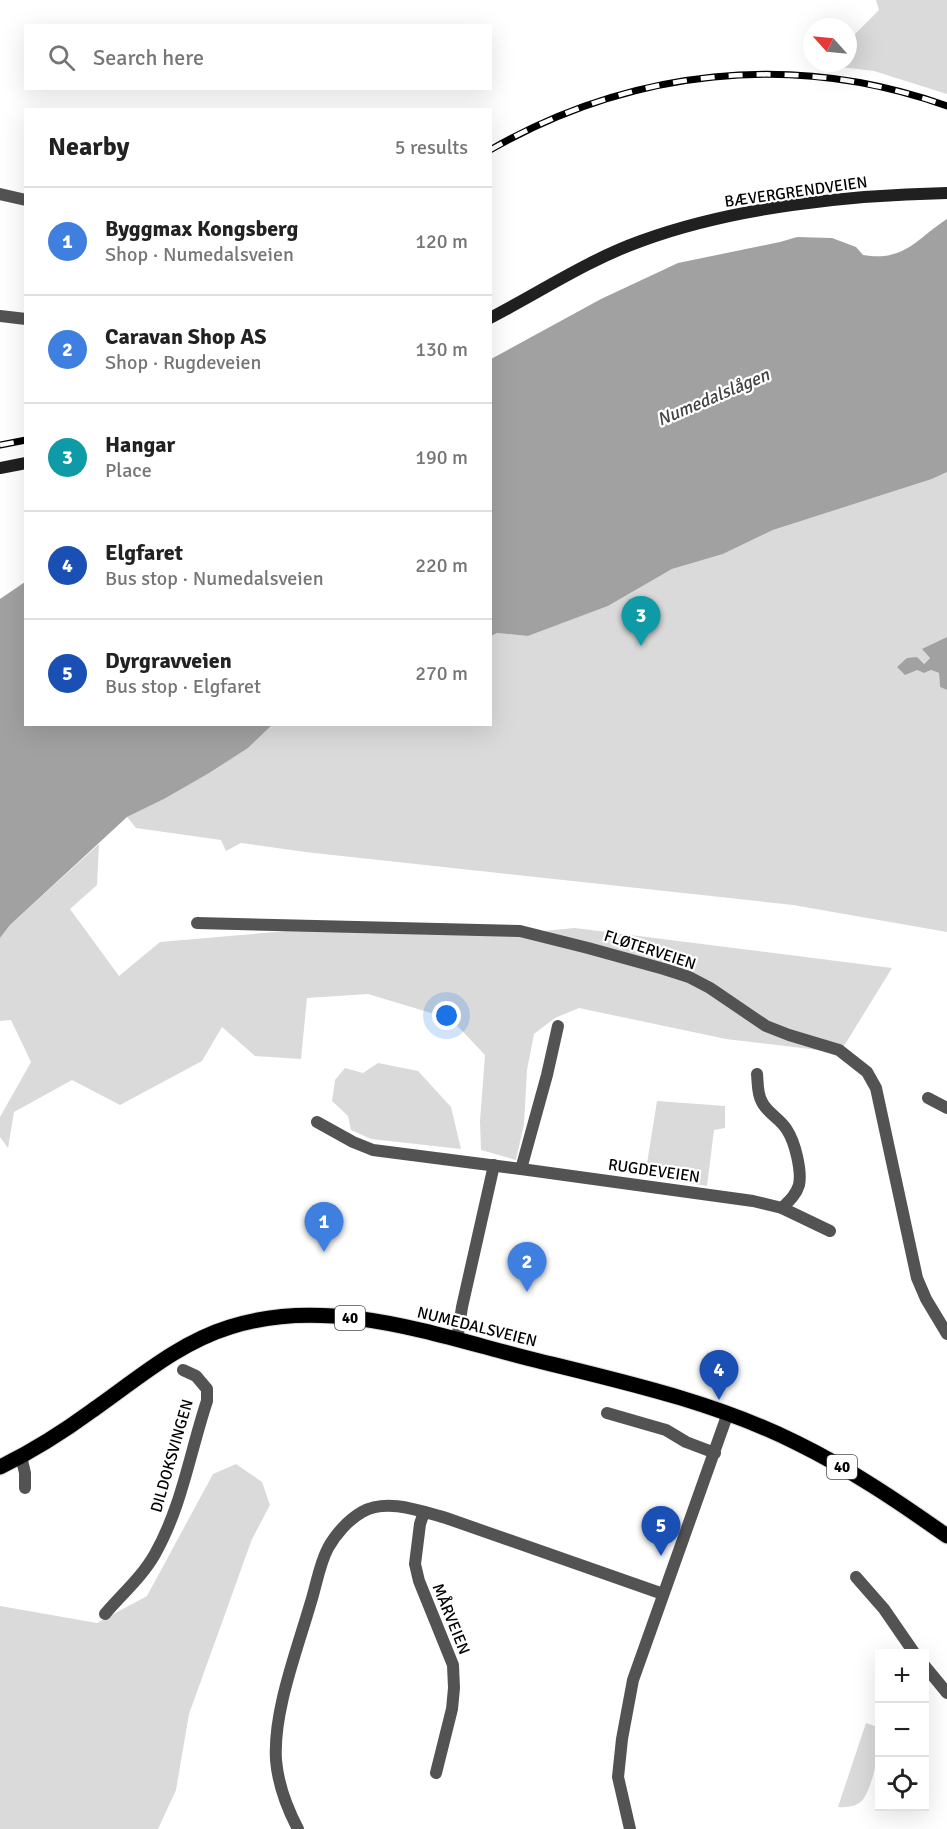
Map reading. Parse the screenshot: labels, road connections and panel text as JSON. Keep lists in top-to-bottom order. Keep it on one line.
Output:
{"streets":{"main road":["BÆVERGRENDVEIEN","40","NUMEDALSVEIEN"],"street":["FLØTERVEIEN","RUGDEVEIEN","DILDOKSVINGEN","MÅRVEIEN"]},"water":["Numedalslågen"],"north":"top left","page":{"search":"Search here","heading":["Nearby","5 results"],"list":[{"mark":"1","name":"Byggmax Kongsberg","note":"Shop · Numedalsveien","value":"120 m"},{"mark":"2","name":"Caravan Shop AS","note":"Shop · Rugdeveien","value":"130 m"},{"mark":"3","name":"Hangar","note":"Place","value":"190 m"},{"mark":"4","name":"Elgfaret","note":"Bus stop · Numedalsveien","value":"220 m"},{"mark":"5","name":"Dyrgravveien","note":"Bus stop · Elgfaret","value":"270 m"}],"pins":["3","1","2","4","5"],"map_buttons":["+","−"]}}
